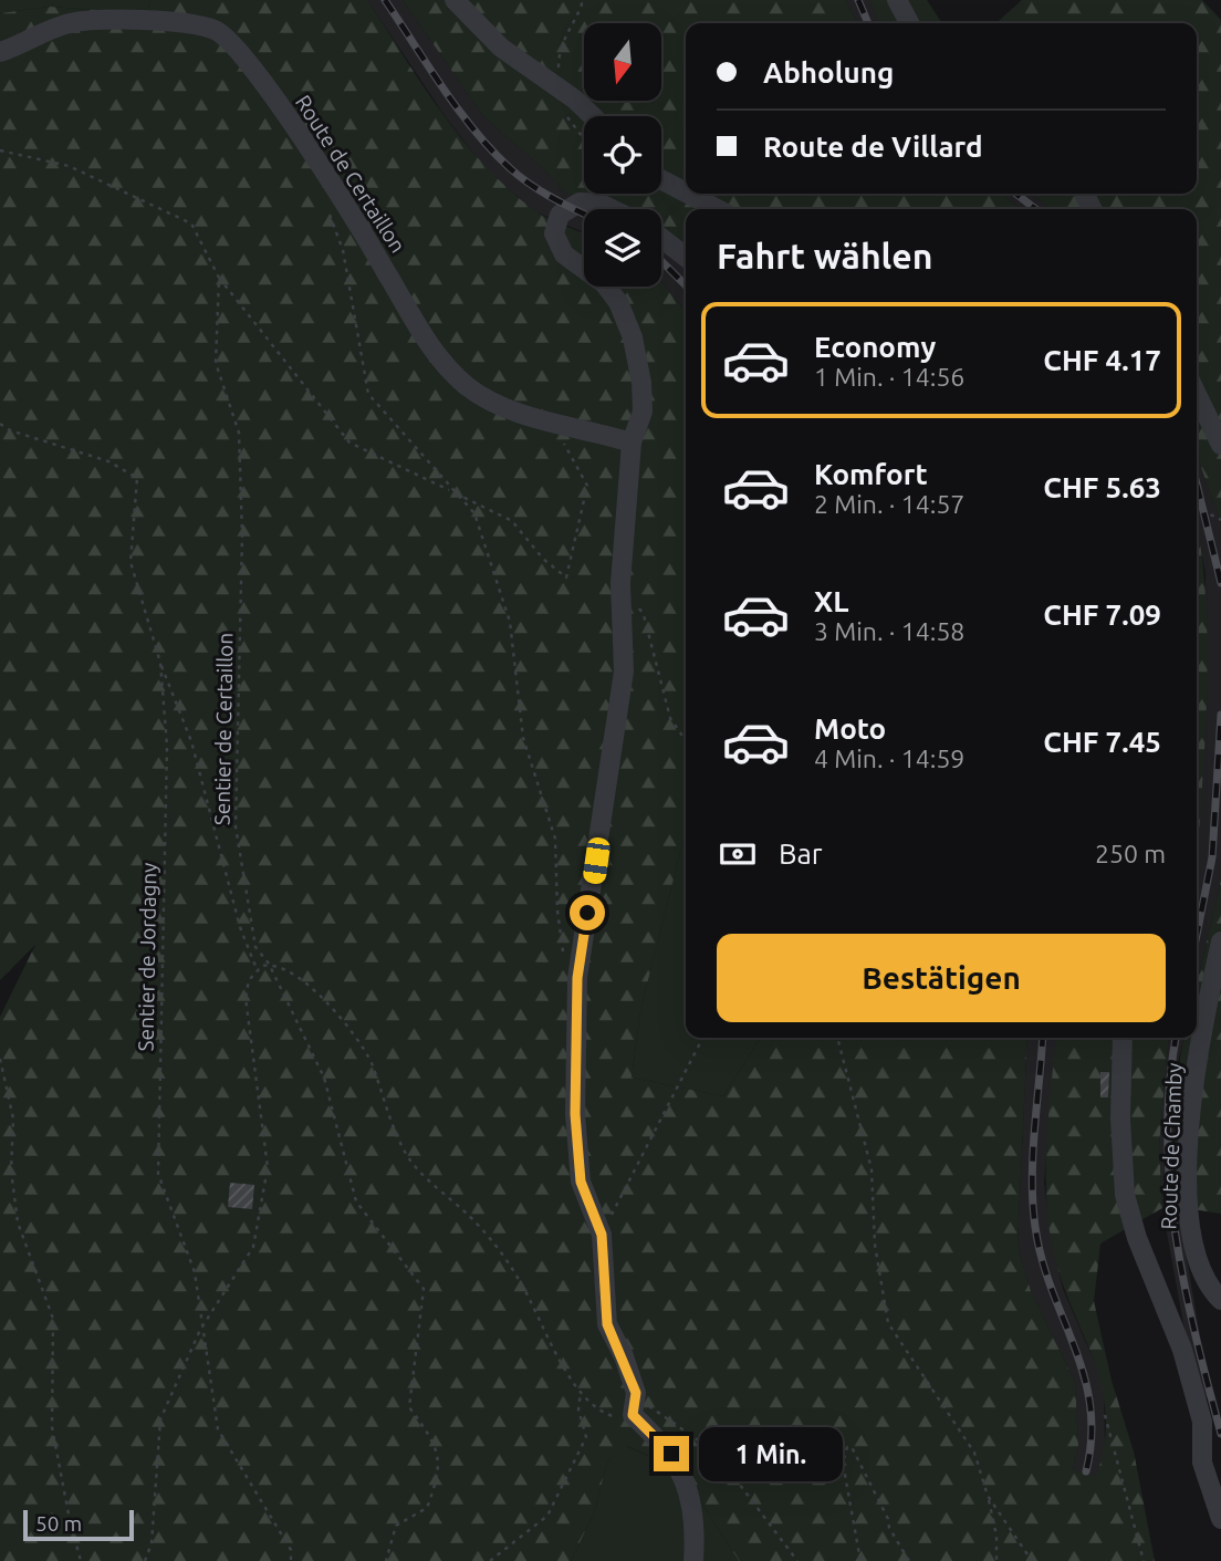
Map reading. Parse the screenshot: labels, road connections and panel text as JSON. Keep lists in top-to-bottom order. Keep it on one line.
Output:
{"streets":{"street":["Route de Certaillon","Route de Chamby"],"path":["Sentier de Certaillon","Sentier de Jordagny"]},"scale_bar":"50 m","north":"bottom","page":{"banner":["Abholung","Route de Villard"],"heading":"Fahrt wählen","list":[{"name":"Economy","note":"1 Min. · 14:56","value":"CHF 4.17"},{"name":"Komfort","note":"2 Min. · 14:57","value":"CHF 5.63"},{"name":"XL","note":"3 Min. · 14:58","value":"CHF 7.09"},{"name":"Moto","note":"4 Min. · 14:59","value":"CHF 7.45"}],"pay":["Bar","250 m"],"buttons":"Bestätigen","bubble":"1 Min.","scale":"50 m"}}
